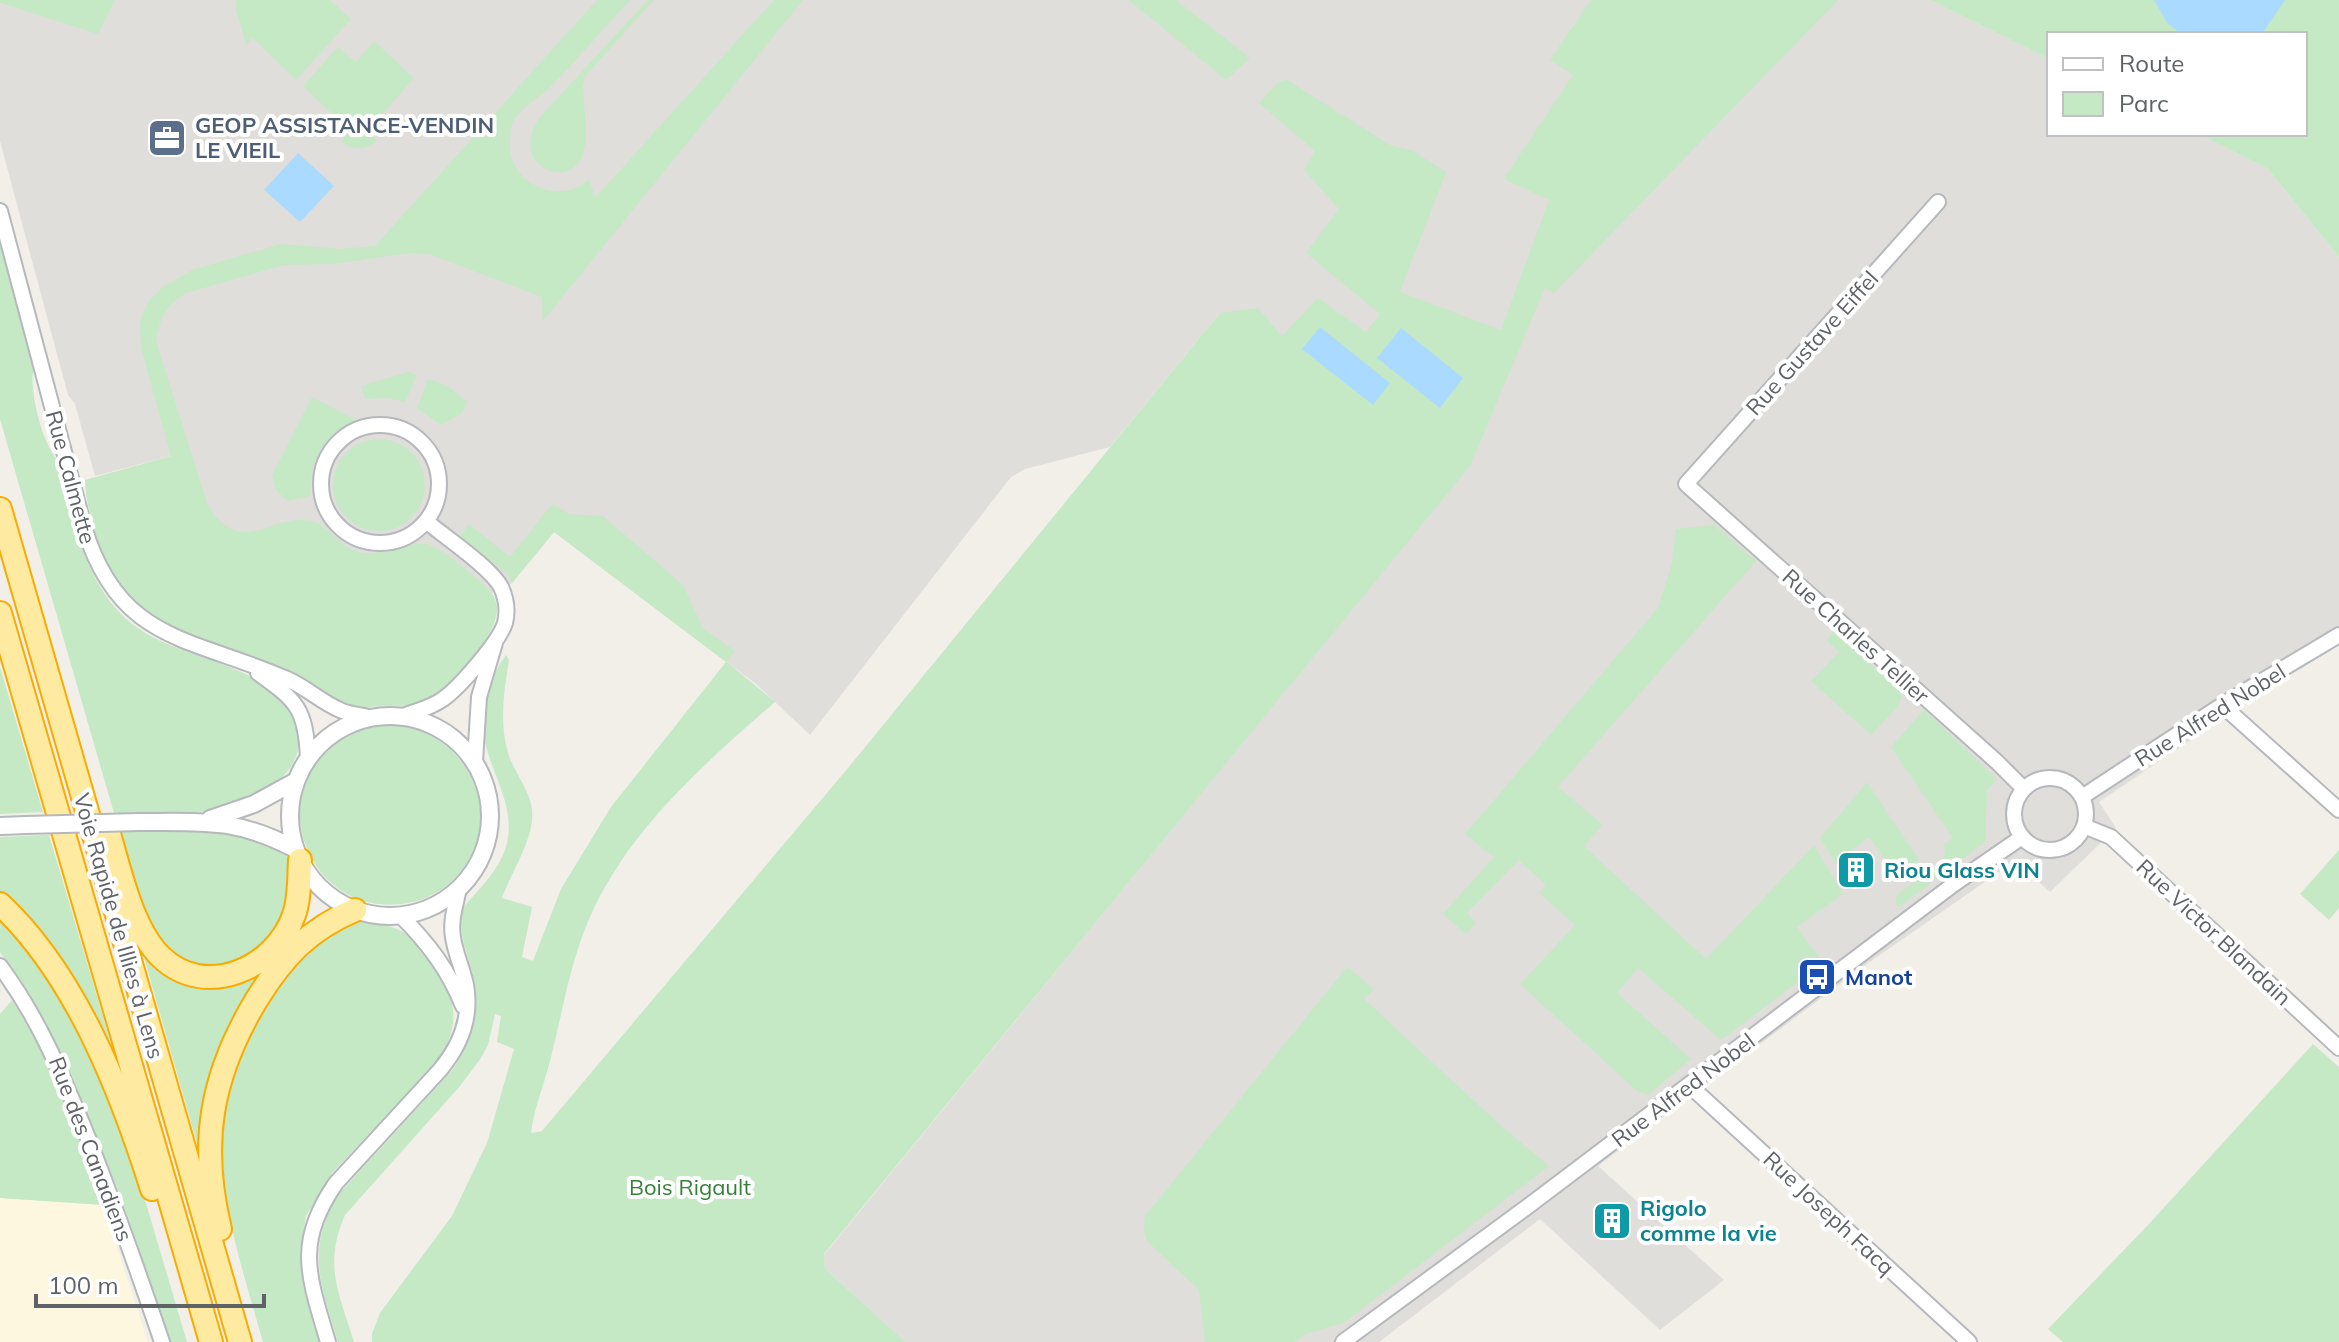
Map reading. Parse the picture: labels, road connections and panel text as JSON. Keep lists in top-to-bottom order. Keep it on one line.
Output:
{"streets":{"highway":["Voie Rapide de Illies à Lens"],"street":["Rue Gustave Eiffel","Rue Calmette","Rue Charles Tellier","Rue Alfred Nobel","Rue Victor Blandain","Rue des Canadiens","Rue Joseph Facq"]},"crossings":[["Rue Gustave Eiffel","Rue Charles Tellier"],["Rue Charles Tellier","Rue Alfred Nobel"],["Rue Charles Tellier","Rue Victor Blandain"],["Rue Alfred Nobel","Rue Victor Blandain"],["Rue Alfred Nobel","Rue Joseph Facq"]],"parks":["Bois Rigault"],"places":{"office":["GEOP ASSISTANCE-VENDIN LE VIEIL"],"building":["Riou Glass VIN","Rigolo comme la vie"],"bus stop":["Manot"]},"legend":["Route","Parc"],"scale_bar":"100 m"}
